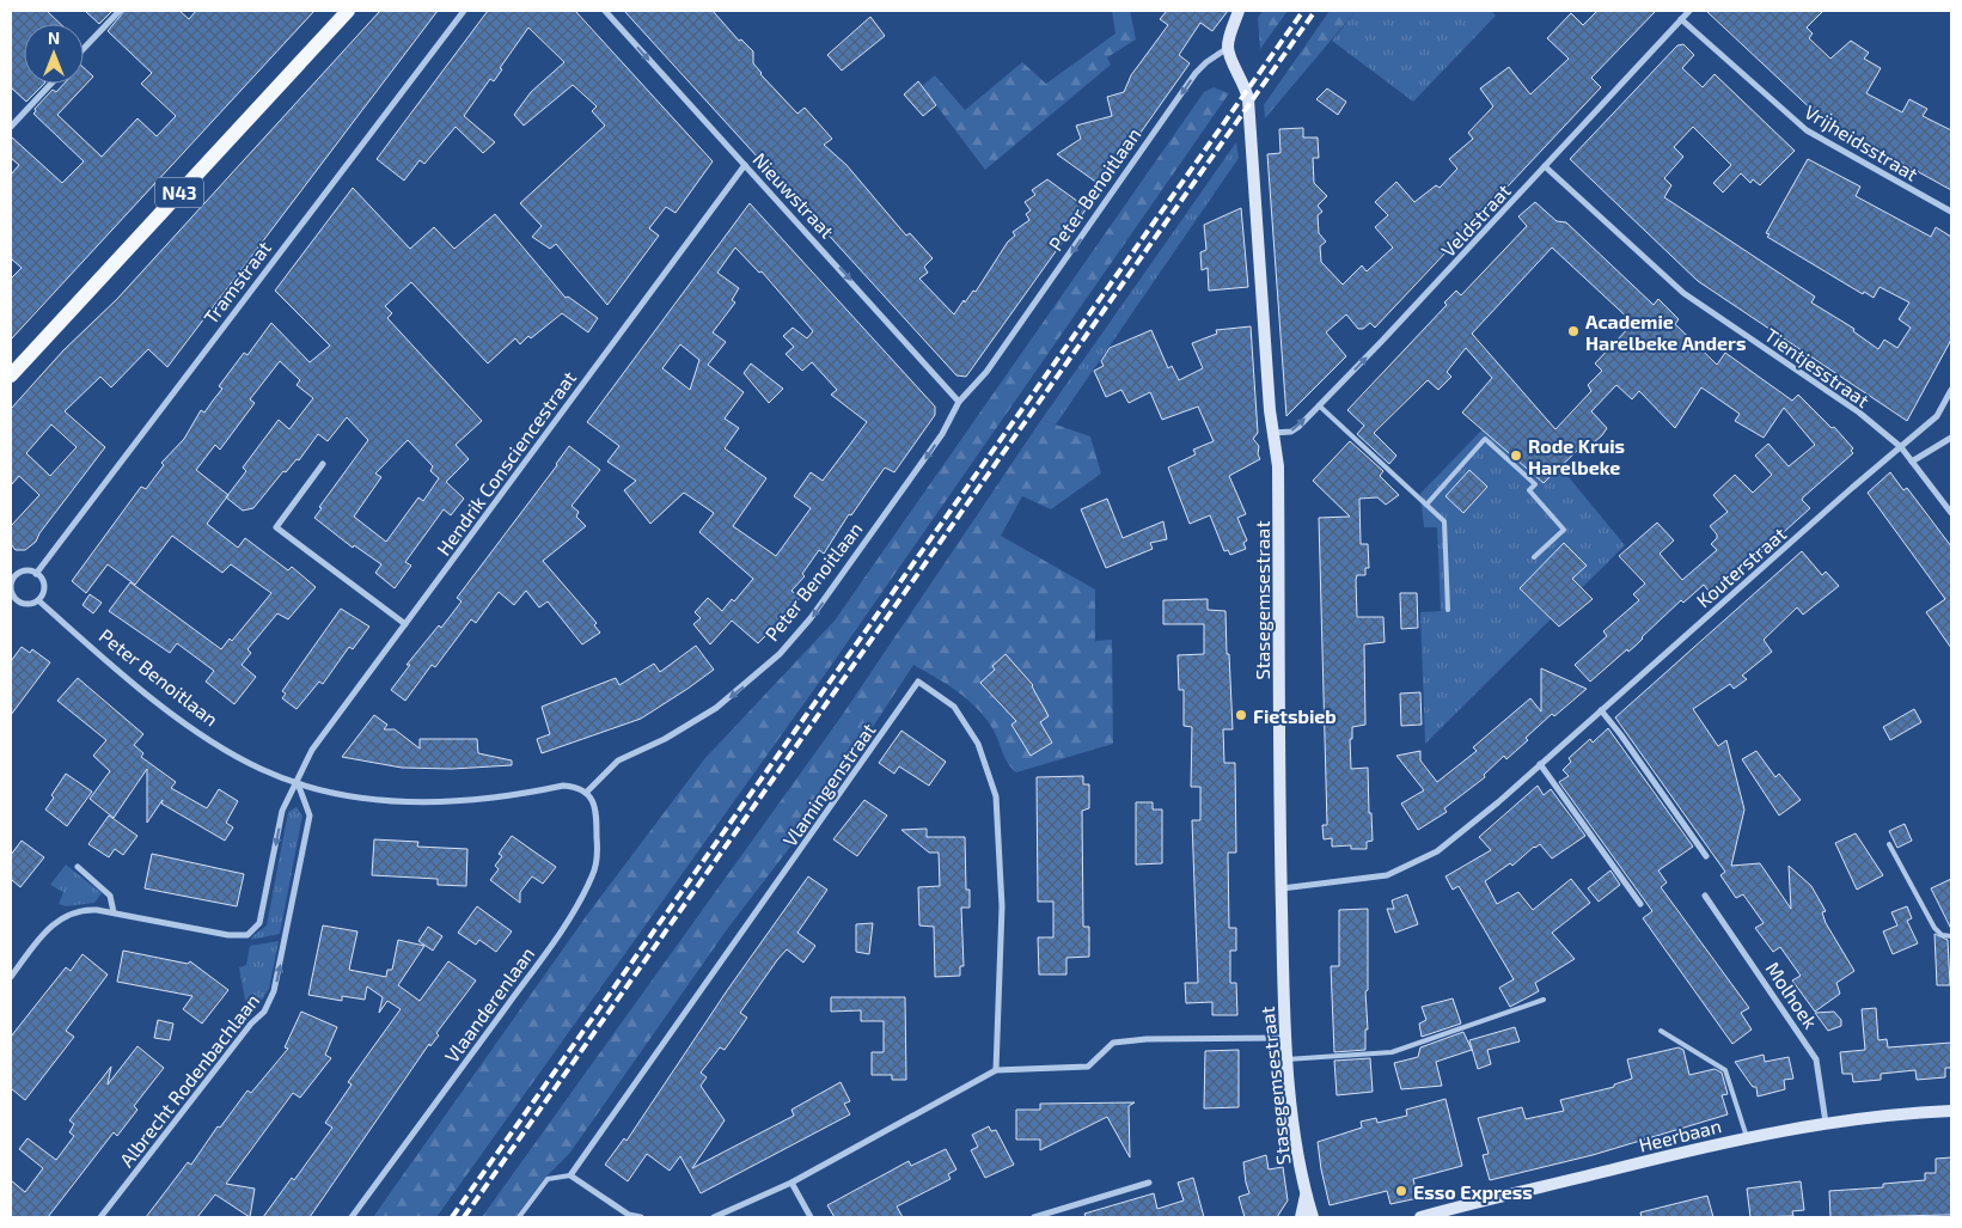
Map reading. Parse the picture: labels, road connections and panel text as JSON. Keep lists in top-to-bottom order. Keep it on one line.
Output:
{"streets":{"main road":["N43"],"street":["Vrijheidsstraat","Peter Benoitlaan","Nieuwstraat","Veldstraat","Tramstraat","Tientjesstraat","Hendrik Consciencestraat","Kouterstraat","Stasegemsestraat","Vlamingenstraat","Molhoek","Vlaanderenlaan","Albrecht Rodenbachlaan","Heerbaan"]},"crossings":[["Vrijheidsstraat","Veldstraat"],["Peter Benoitlaan","Nieuwstraat"],["Peter Benoitlaan","Tramstraat"],["Peter Benoitlaan","Hendrik Consciencestraat"],["Peter Benoitlaan","Stasegemsestraat"],["Peter Benoitlaan","Vlaanderenlaan"],["Peter Benoitlaan","Albrecht Rodenbachlaan"],["Nieuwstraat","Hendrik Consciencestraat"],["Veldstraat","Tientjesstraat"],["Veldstraat","Stasegemsestraat"],["Tientjesstraat","Kouterstraat"],["Hendrik Consciencestraat","Albrecht Rodenbachlaan"],["Kouterstraat","Stasegemsestraat"],["Molhoek","Heerbaan"]],"one_way":["Peter Benoitlaan","Nieuwstraat","Veldstraat","Albrecht Rodenbachlaan"],"places":["Academie Harelbeke Anders","Rode Kruis Harelbeke","Fietsbieb","Esso Express"],"north":"top"}
